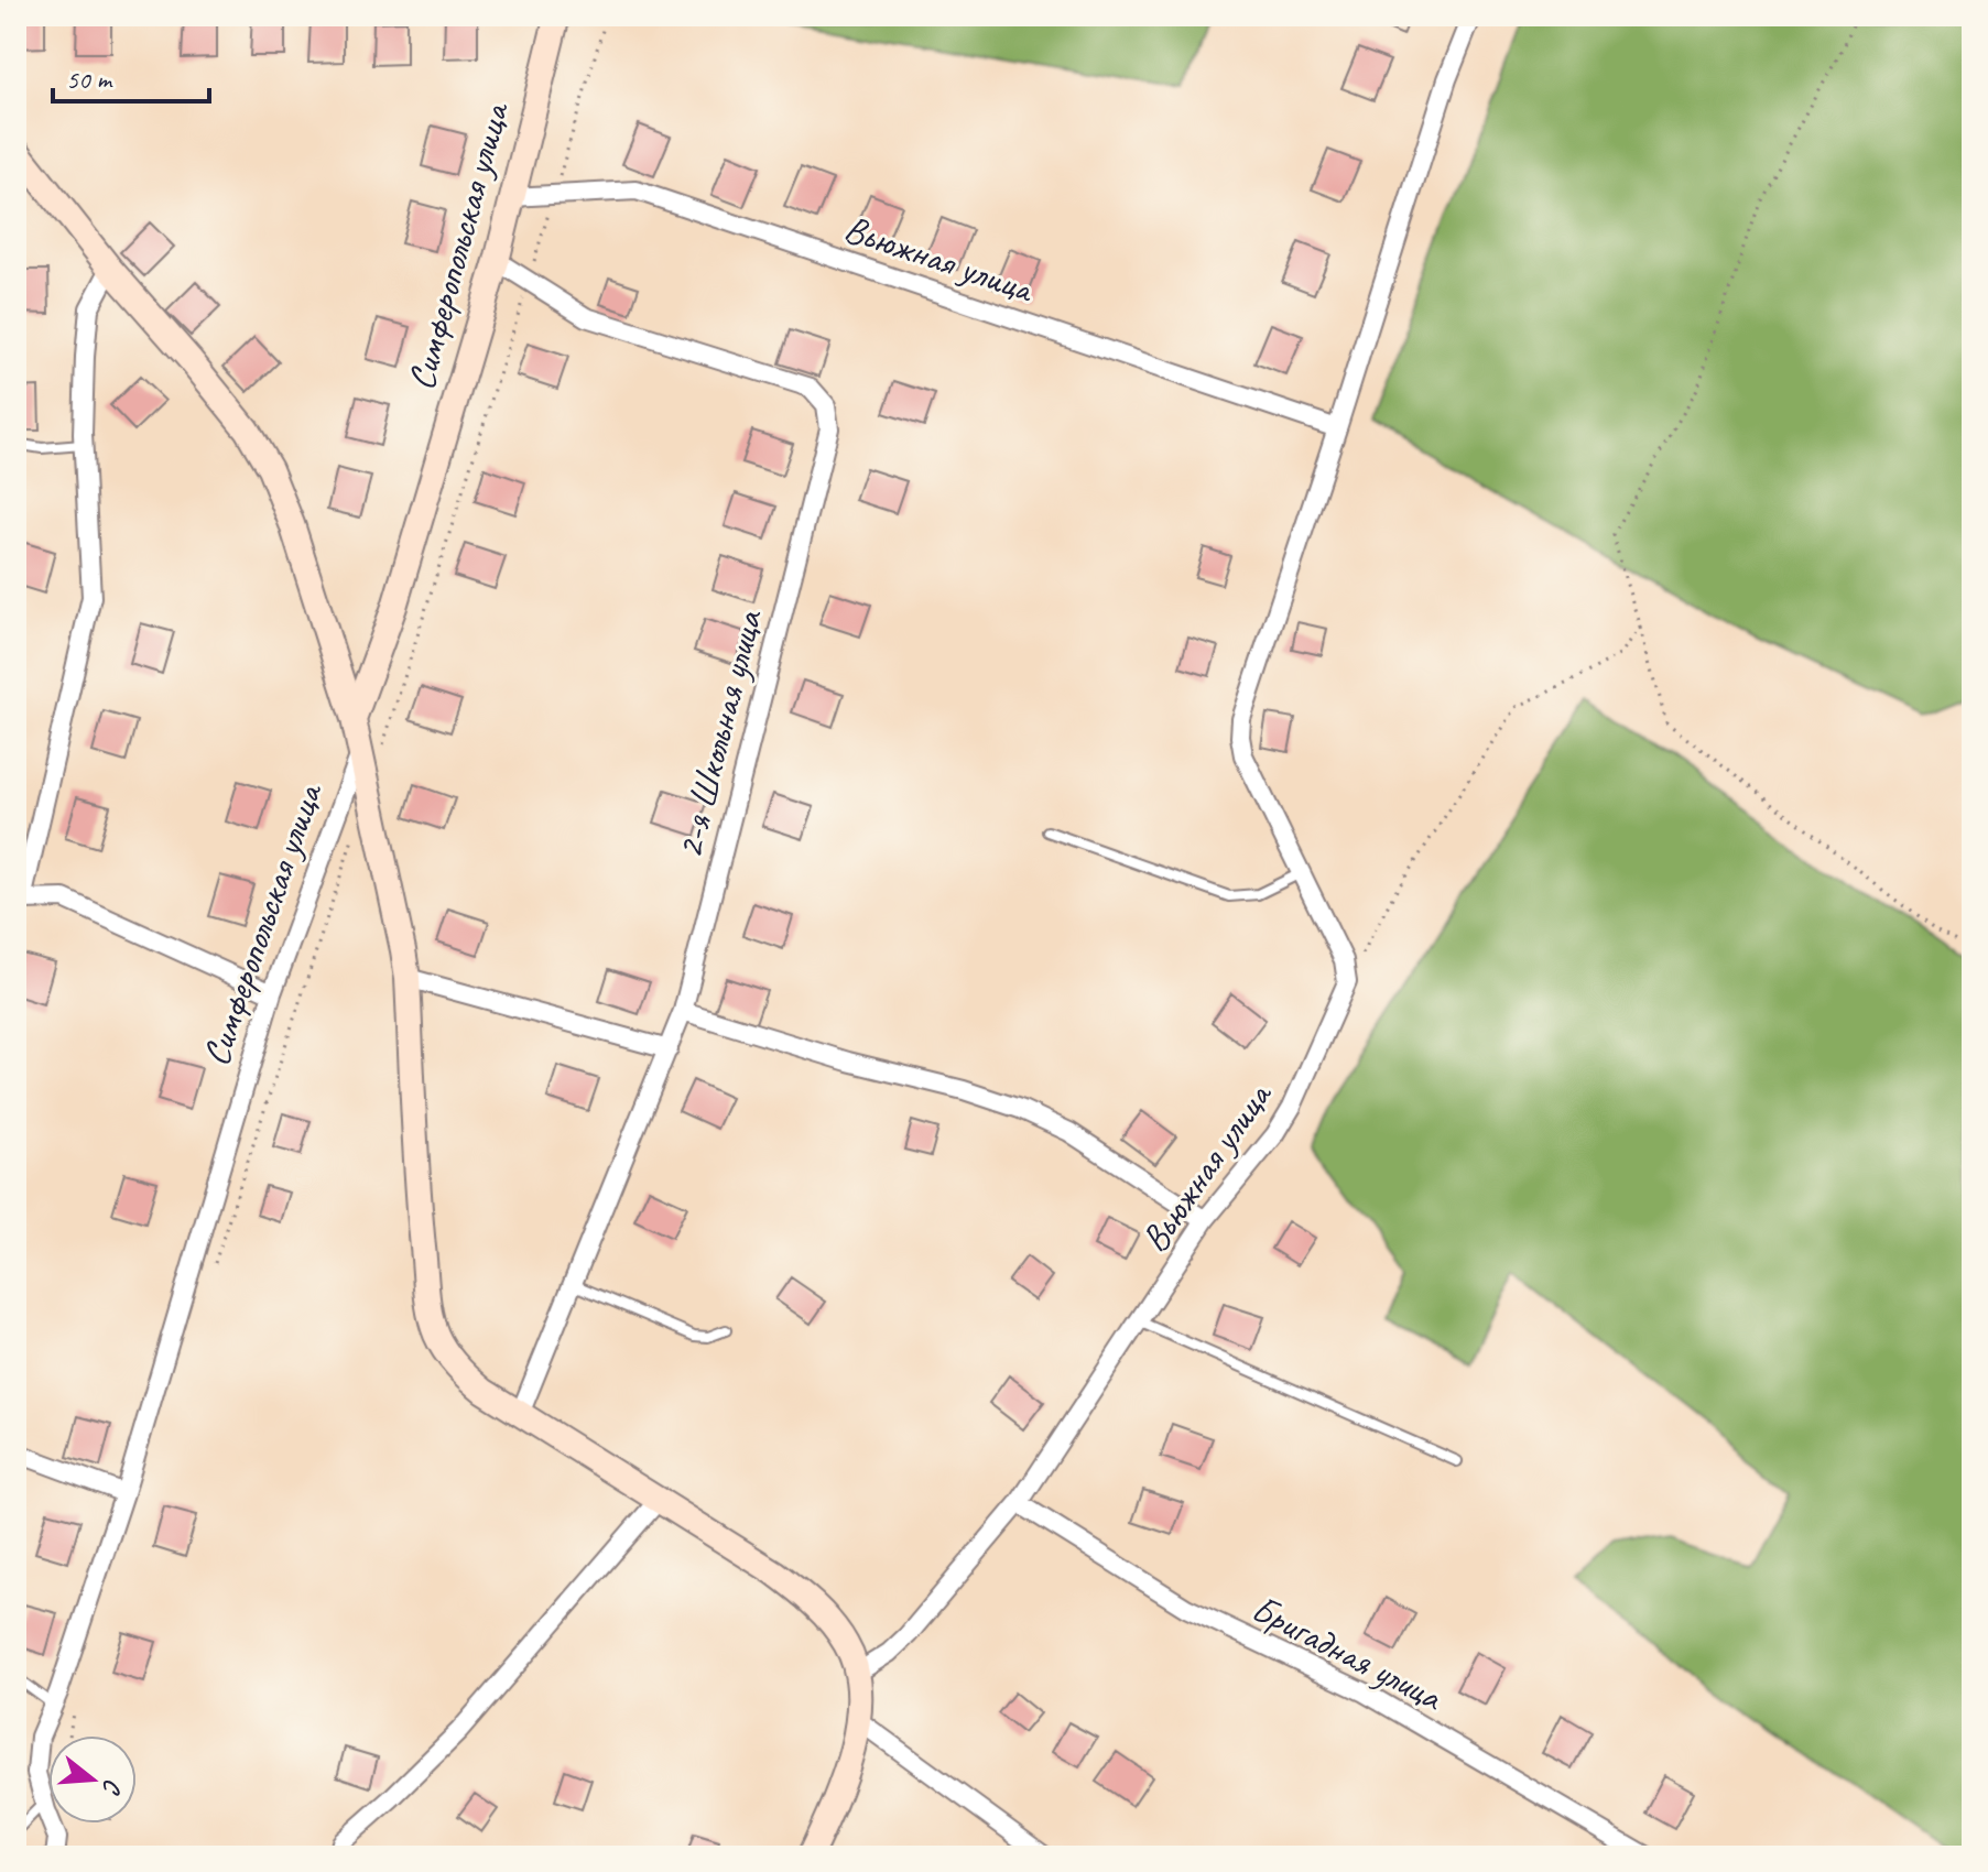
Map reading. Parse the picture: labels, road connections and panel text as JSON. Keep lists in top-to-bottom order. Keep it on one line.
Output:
{"streets":{"street":["Симферопольская улица","Вьюжная улица","2-я Школьная улица","Бригадная улица"]},"crossings":[["Симферопольская улица","Вьюжная улица"],["Симферопольская улица","2-я Школьная улица"],["Вьюжная улица","Бригадная улица"]],"scale_bar":"50 m","north":"right"}
